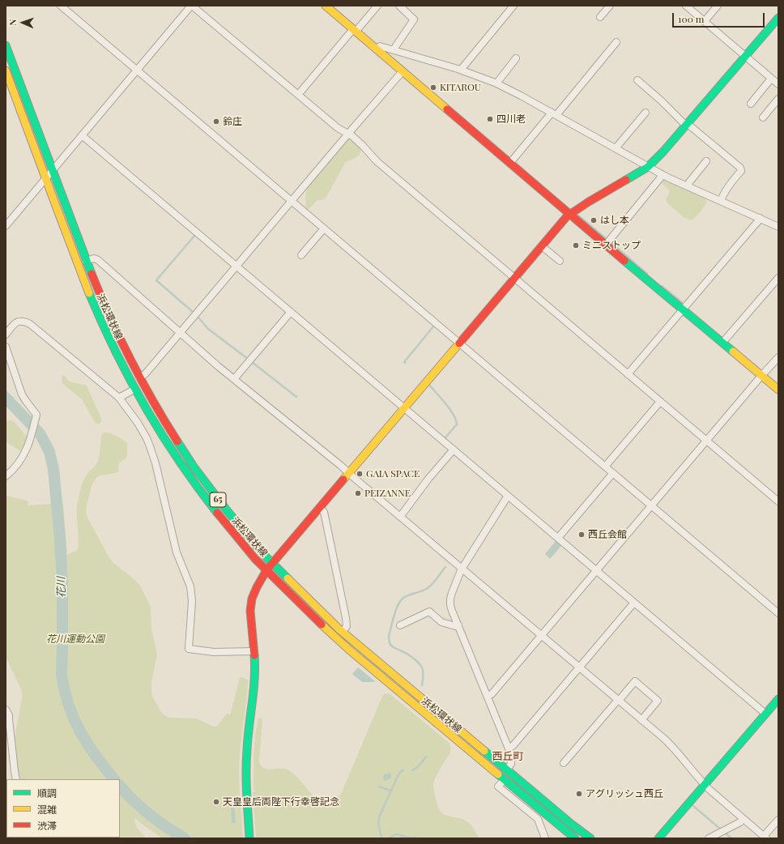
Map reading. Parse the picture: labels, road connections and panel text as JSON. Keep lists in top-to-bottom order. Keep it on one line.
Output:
{"streets":{"main road":["浜松環状線","65"]},"districts":["西丘町"],"water":["花川"],"parks":["花川運動公園"],"places":["KITAROU","四川老","鈴庄","はし本","ミニストップ","GAIA SPACE","PEIZANNE","西丘会館","アグリッシュ西丘","天皇皇后両陛下行幸啓記念"],"legend":["順調","混雑","渋滞"],"scale_bar":"100 m","north":"left"}
